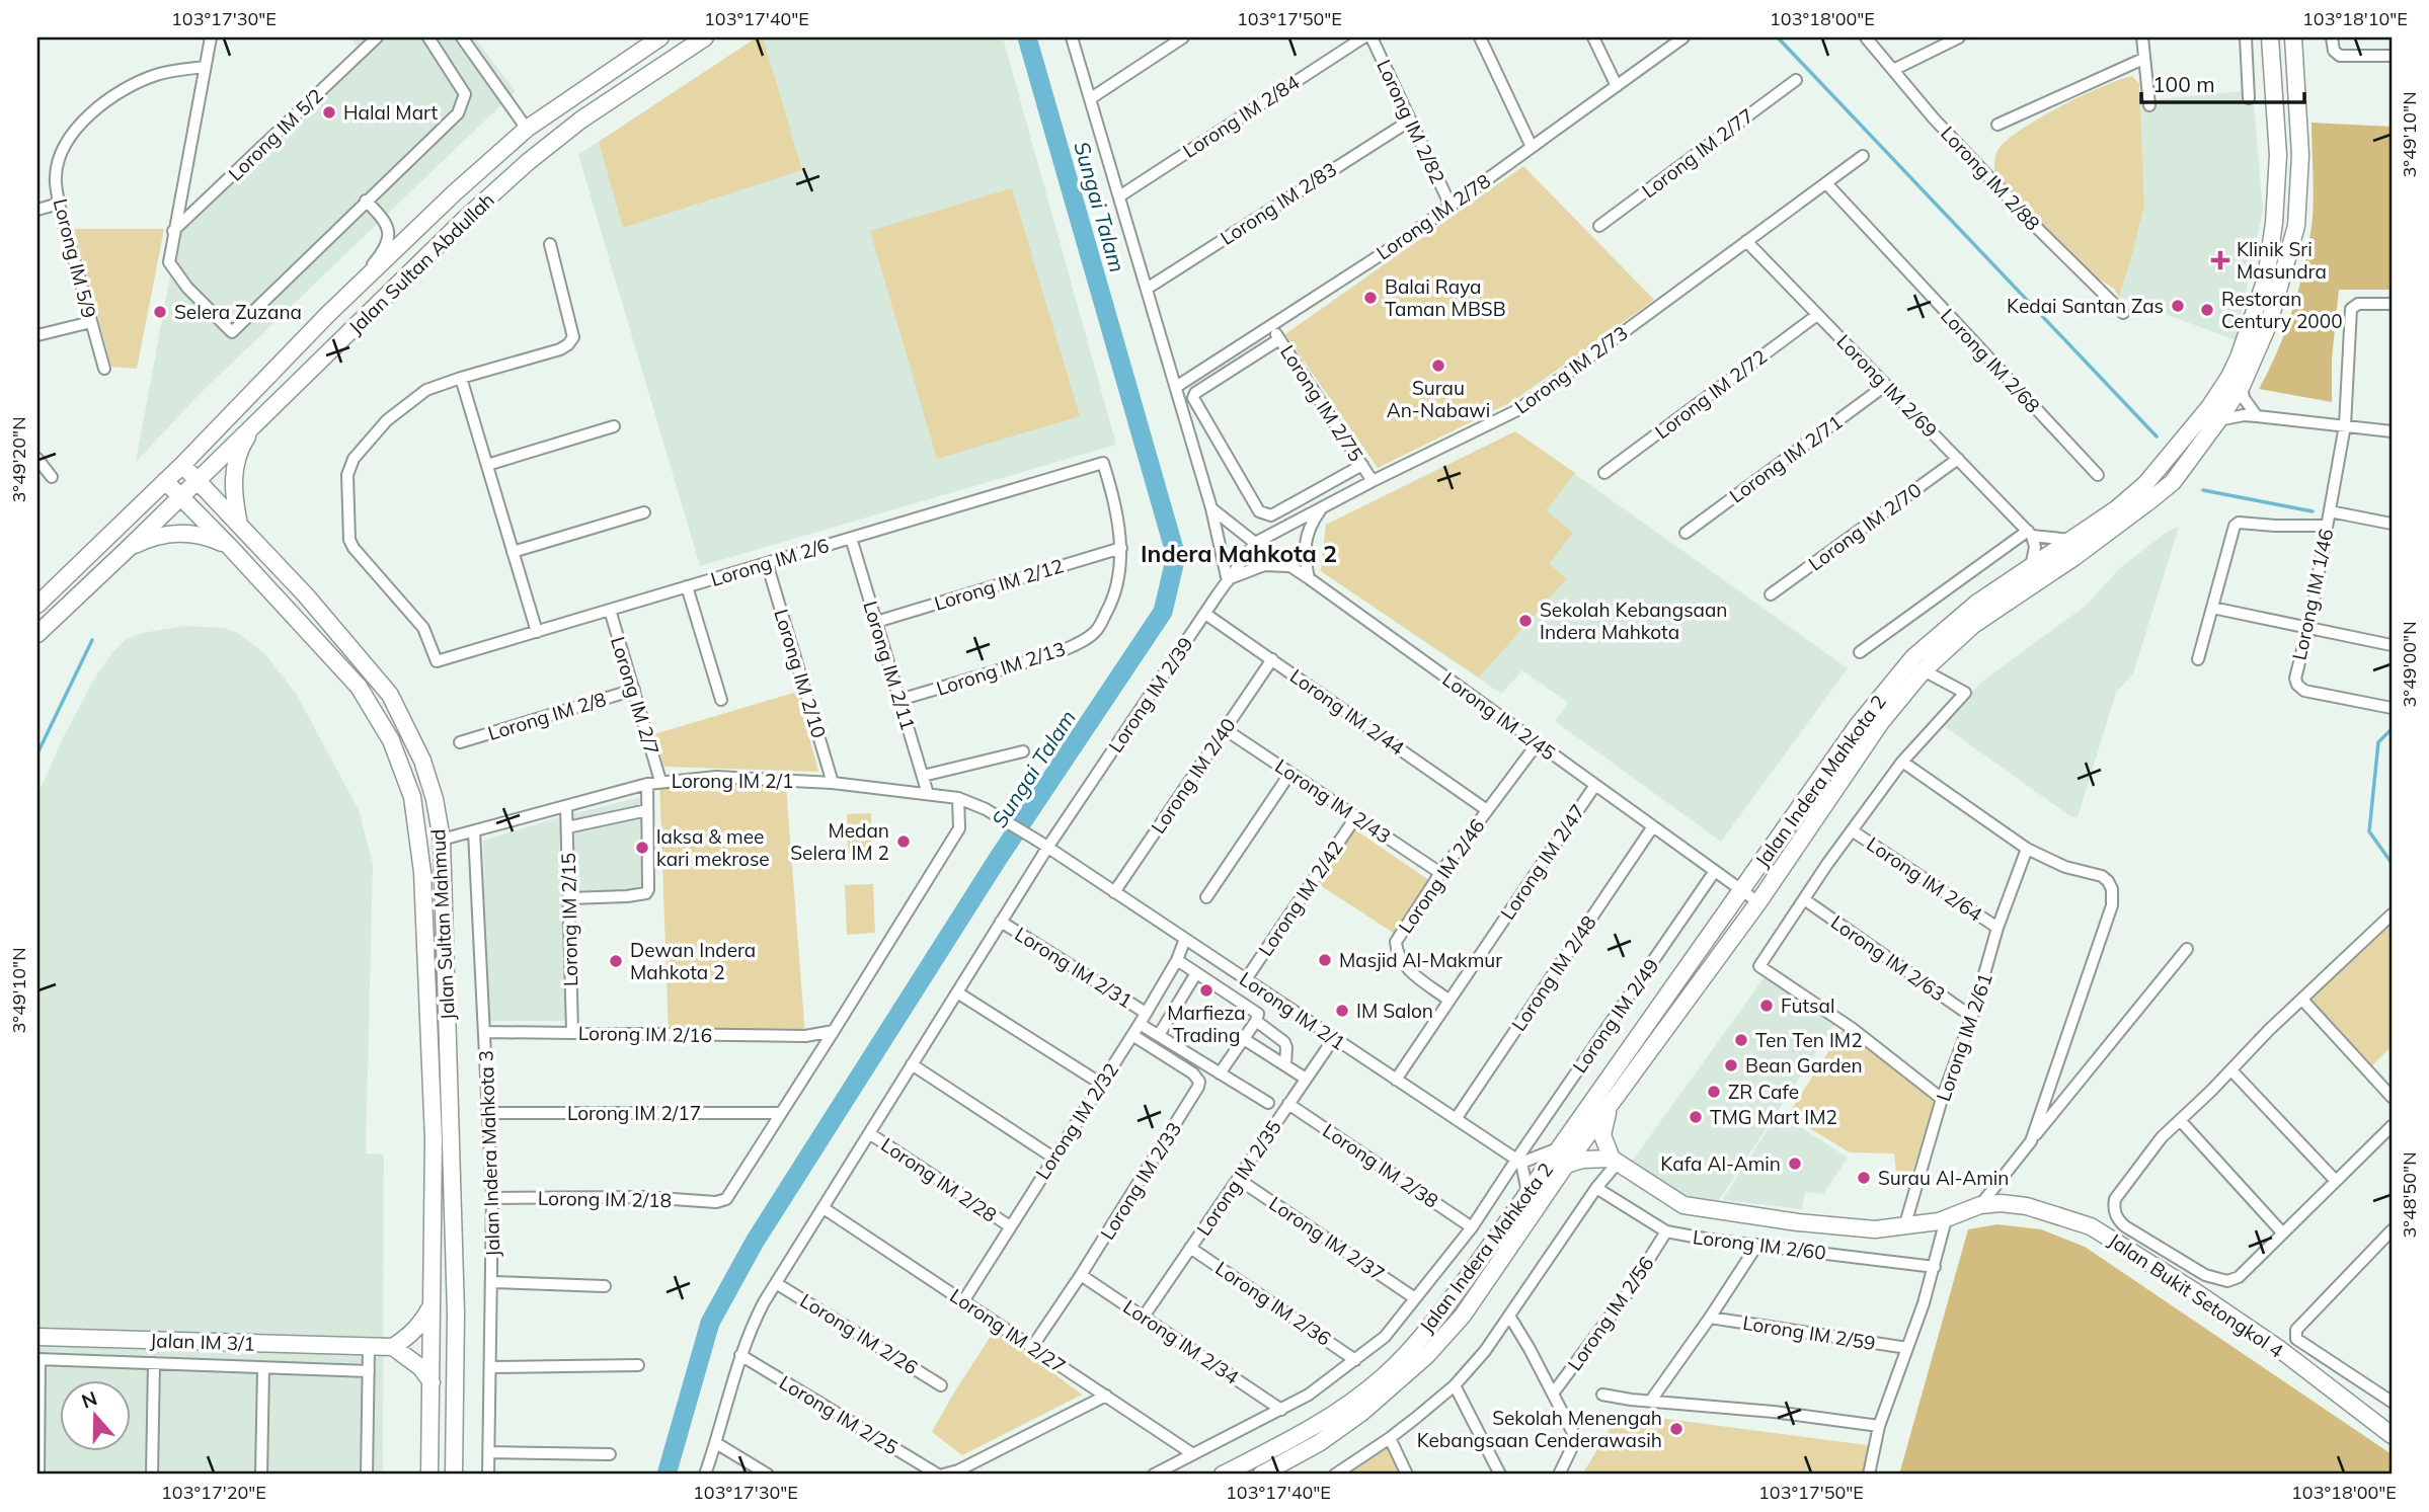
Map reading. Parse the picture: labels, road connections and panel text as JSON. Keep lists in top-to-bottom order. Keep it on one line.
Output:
{"streets":{"street":["Lorong IM 2/84","Lorong IM 2/82","Lorong IM 5/2","Lorong IM 2/77","Lorong IM 2/88","Lorong IM 2/83","Lorong IM 2/78","Lorong IM 5/9","Jalan Sultan Abdullah","Lorong IM 2/68","Lorong IM 2/73","Lorong IM 2/69","Lorong IM 2/72","Lorong IM 2/75","Lorong IM 2/71","Lorong IM 2/70","Lorong IM 2/6","Lorong IM 2/12","Lorong IM 1/46","Lorong IM 2/11","Lorong IM 2/13","Lorong IM 2/10","Lorong IM 2/39","Lorong IM 2/7","Lorong IM 2/44","Lorong IM 2/8","Lorong IM 2/45","Lorong IM 2/40","Lorong IM 2/1","Jalan Indera Mahkota 2","Lorong IM 2/43","Lorong IM 2/47","Lorong IM 2/46","Lorong IM 2/64","Lorong IM 2/42","Lorong IM 2/15","Jalan Sultan Mahmud","Lorong IM 2/63","Lorong IM 2/31","Lorong IM 2/48","Lorong IM 2/49","Lorong IM 2/16","Lorong IM 2/61","Lorong IM 2/17","Lorong IM 2/32","Jalan Indera Mahkota 3","Lorong IM 2/38","Lorong IM 2/35","Lorong IM 2/28","Lorong IM 2/33","Lorong IM 2/18","Lorong IM 2/37","Lorong IM 2/60","Jalan Bukit Setongkol 4","Lorong IM 2/36","Lorong IM 2/56","Lorong IM 2/27","Lorong IM 2/59","Lorong IM 2/26","Jalan IM 3/1","Lorong IM 2/34","Lorong IM 2/25"]},"crossings":[["Lorong IM 2/82","Lorong IM 2/83"],["Lorong IM 2/82","Lorong IM 2/78"],["Lorong IM 2/78","Lorong IM 2/75"],["Jalan Sultan Abdullah","Jalan Sultan Mahmud"],["Lorong IM 2/68","Lorong IM 2/73"],["Lorong IM 2/73","Lorong IM 2/69"],["Lorong IM 2/73","Lorong IM 2/75"],["Lorong IM 2/73","Lorong IM 2/39"],["Lorong IM 2/73","Lorong IM 2/45"],["Lorong IM 2/69","Lorong IM 2/72"],["Lorong IM 2/69","Lorong IM 2/71"],["Lorong IM 2/69","Lorong IM 2/70"],["Lorong IM 2/6","Lorong IM 2/11"],["Lorong IM 2/6","Lorong IM 2/13"],["Lorong IM 2/6","Lorong IM 2/10"],["Lorong IM 2/6","Lorong IM 2/7"],["Lorong IM 2/12","Lorong IM 2/11"],["Lorong IM 2/12","Lorong IM 2/13"],["Lorong IM 2/11","Lorong IM 2/13"],["Lorong IM 2/11","Lorong IM 2/1"],["Lorong IM 2/10","Lorong IM 2/1"],["Lorong IM 2/39","Lorong IM 2/44"],["Lorong IM 2/39","Lorong IM 2/45"],["Lorong IM 2/39","Lorong IM 2/1"],["Lorong IM 2/39","Lorong IM 2/31"],["Lorong IM 2/39","Lorong IM 2/28"],["Lorong IM 2/39","Lorong IM 2/27"],["Lorong IM 2/39","Lorong IM 2/26"],["Lorong IM 2/39","Lorong IM 2/25"],["Lorong IM 2/7","Lorong IM 2/8"],["Lorong IM 2/7","Lorong IM 2/1"],["Lorong IM 2/44","Lorong IM 2/40"],["Lorong IM 2/44","Lorong IM 2/46"],["Lorong IM 2/45","Jalan Indera Mahkota 2"],["Lorong IM 2/45","Lorong IM 2/47"],["Lorong IM 2/45","Lorong IM 2/46"],["Lorong IM 2/45","Lorong IM 2/48"],["Lorong IM 2/45","Lorong IM 2/49"],["Lorong IM 2/40","Lorong IM 2/1"],["Lorong IM 2/40","Lorong IM 2/43"],["Lorong IM 2/1","Lorong IM 2/47"],["Lorong IM 2/1","Lorong IM 2/42"],["Lorong IM 2/1","Lorong IM 2/15"],["Lorong IM 2/1","Jalan Sultan Mahmud"],["Lorong IM 2/1","Lorong IM 2/48"],["Lorong IM 2/1","Lorong IM 2/49"],["Lorong IM 2/1","Lorong IM 2/32"],["Lorong IM 2/1","Jalan Indera Mahkota 3"],["Lorong IM 2/1","Lorong IM 2/35"],["Lorong IM 2/43","Lorong IM 2/46"],["Lorong IM 2/43","Lorong IM 2/42"],["Lorong IM 2/47","Lorong IM 2/46"],["Lorong IM 2/64","Lorong IM 2/61"],["Lorong IM 2/15","Lorong IM 2/16"],["Lorong IM 2/63","Lorong IM 2/61"],["Lorong IM 2/31","Lorong IM 2/32"],["Lorong IM 2/49","Lorong IM 2/38"],["Lorong IM 2/49","Lorong IM 2/37"],["Lorong IM 2/49","Lorong IM 2/36"],["Lorong IM 2/49","Lorong IM 2/27"],["Lorong IM 2/49","Lorong IM 2/34"],["Lorong IM 2/16","Jalan Indera Mahkota 3"],["Lorong IM 2/17","Jalan Indera Mahkota 3"],["Lorong IM 2/17","Lorong IM 2/18"],["Lorong IM 2/32","Lorong IM 2/28"],["Lorong IM 2/32","Lorong IM 2/33"],["Lorong IM 2/32","Lorong IM 2/27"],["Jalan Indera Mahkota 3","Lorong IM 2/18"],["Lorong IM 2/38","Lorong IM 2/35"],["Lorong IM 2/35","Lorong IM 2/37"],["Lorong IM 2/35","Lorong IM 2/36"],["Lorong IM 2/35","Lorong IM 2/34"],["Lorong IM 2/33","Lorong IM 2/27"],["Lorong IM 2/33","Lorong IM 2/34"],["Lorong IM 2/60","Lorong IM 2/56"],["Lorong IM 2/27","Lorong IM 2/25"]],"districts":["Indera Mahkota 2"],"water":["Sungai Talam"],"places":{"other":["Halal Mart","Balai Raya Taman MBSB","Kedai Santan Zas","Restoran Century 2000","Selera Zuzana","Surau An-Nabawi","Sekolah Kebangsaan Indera Mahkota","Medan Selera IM 2","laksa & mee kari mekrose","Masjid Al-Makmur","Dewan Indera Mahkota 2","Marfieza Trading","Futsal","IM Salon","Ten Ten IM2","Bean Garden","ZR Cafe","TMG Mart IM2","Kafa Al-Amin","Surau Al-Amin","Sekolah Menengah Kebangsaan Cenderawasih"],"health":["Klinik Sri Masundra"]},"scale_bar":"100 m","north":"top","coordinates":["103°17'30\"E","103°17'40\"E","103°17'50\"E","103°18'00\"E","103°18'10\"E","3°49'10\"N","3°49'20\"N","3°49'00\"N","3°48'50\"N","103°17'20\"E"]}
